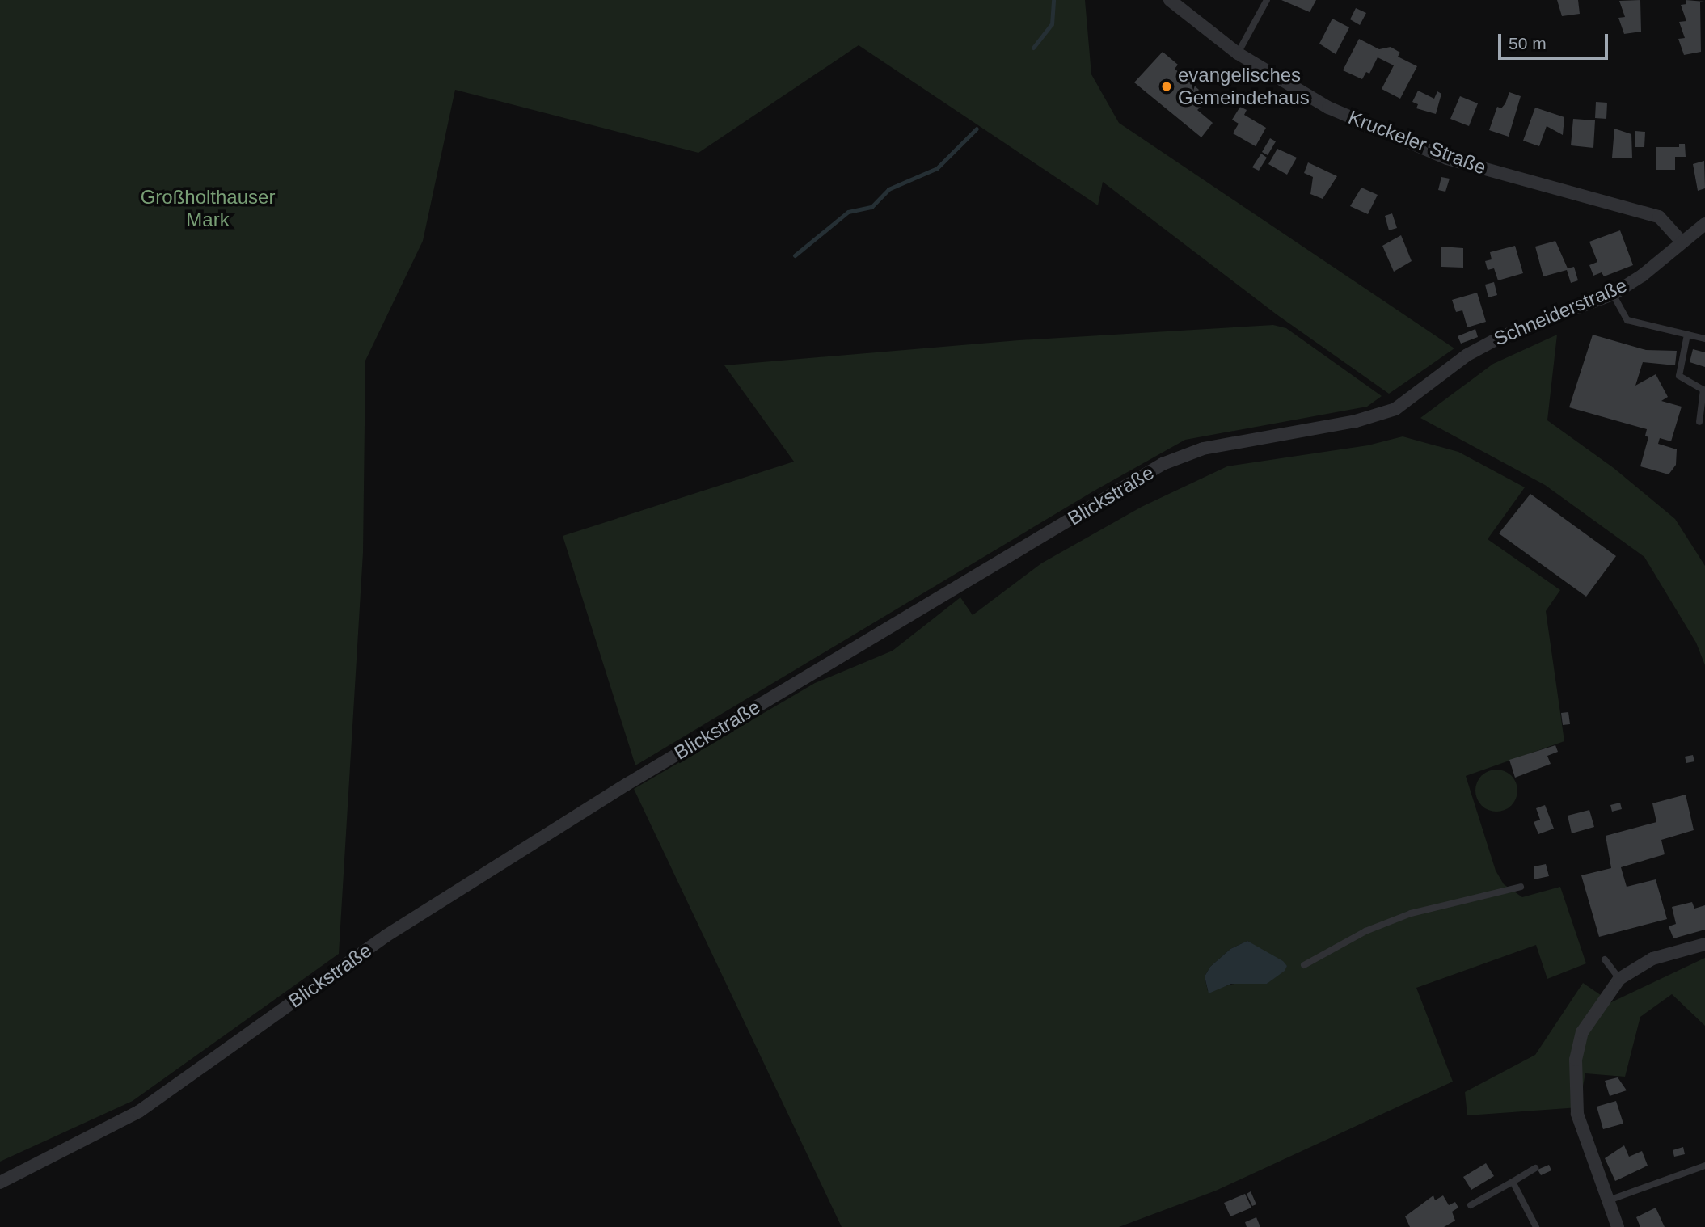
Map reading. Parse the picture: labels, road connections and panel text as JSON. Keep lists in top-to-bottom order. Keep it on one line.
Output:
{"streets":{"street":["Kruckeler Straße","Schneiderstraße","Blickstraße"]},"crossings":[["Kruckeler Straße","Schneiderstraße"],["Schneiderstraße","Blickstraße"]],"parks":["Großholthauser Mark"],"places":["evangelisches Gemeindehaus"],"scale_bar":"50 m"}
